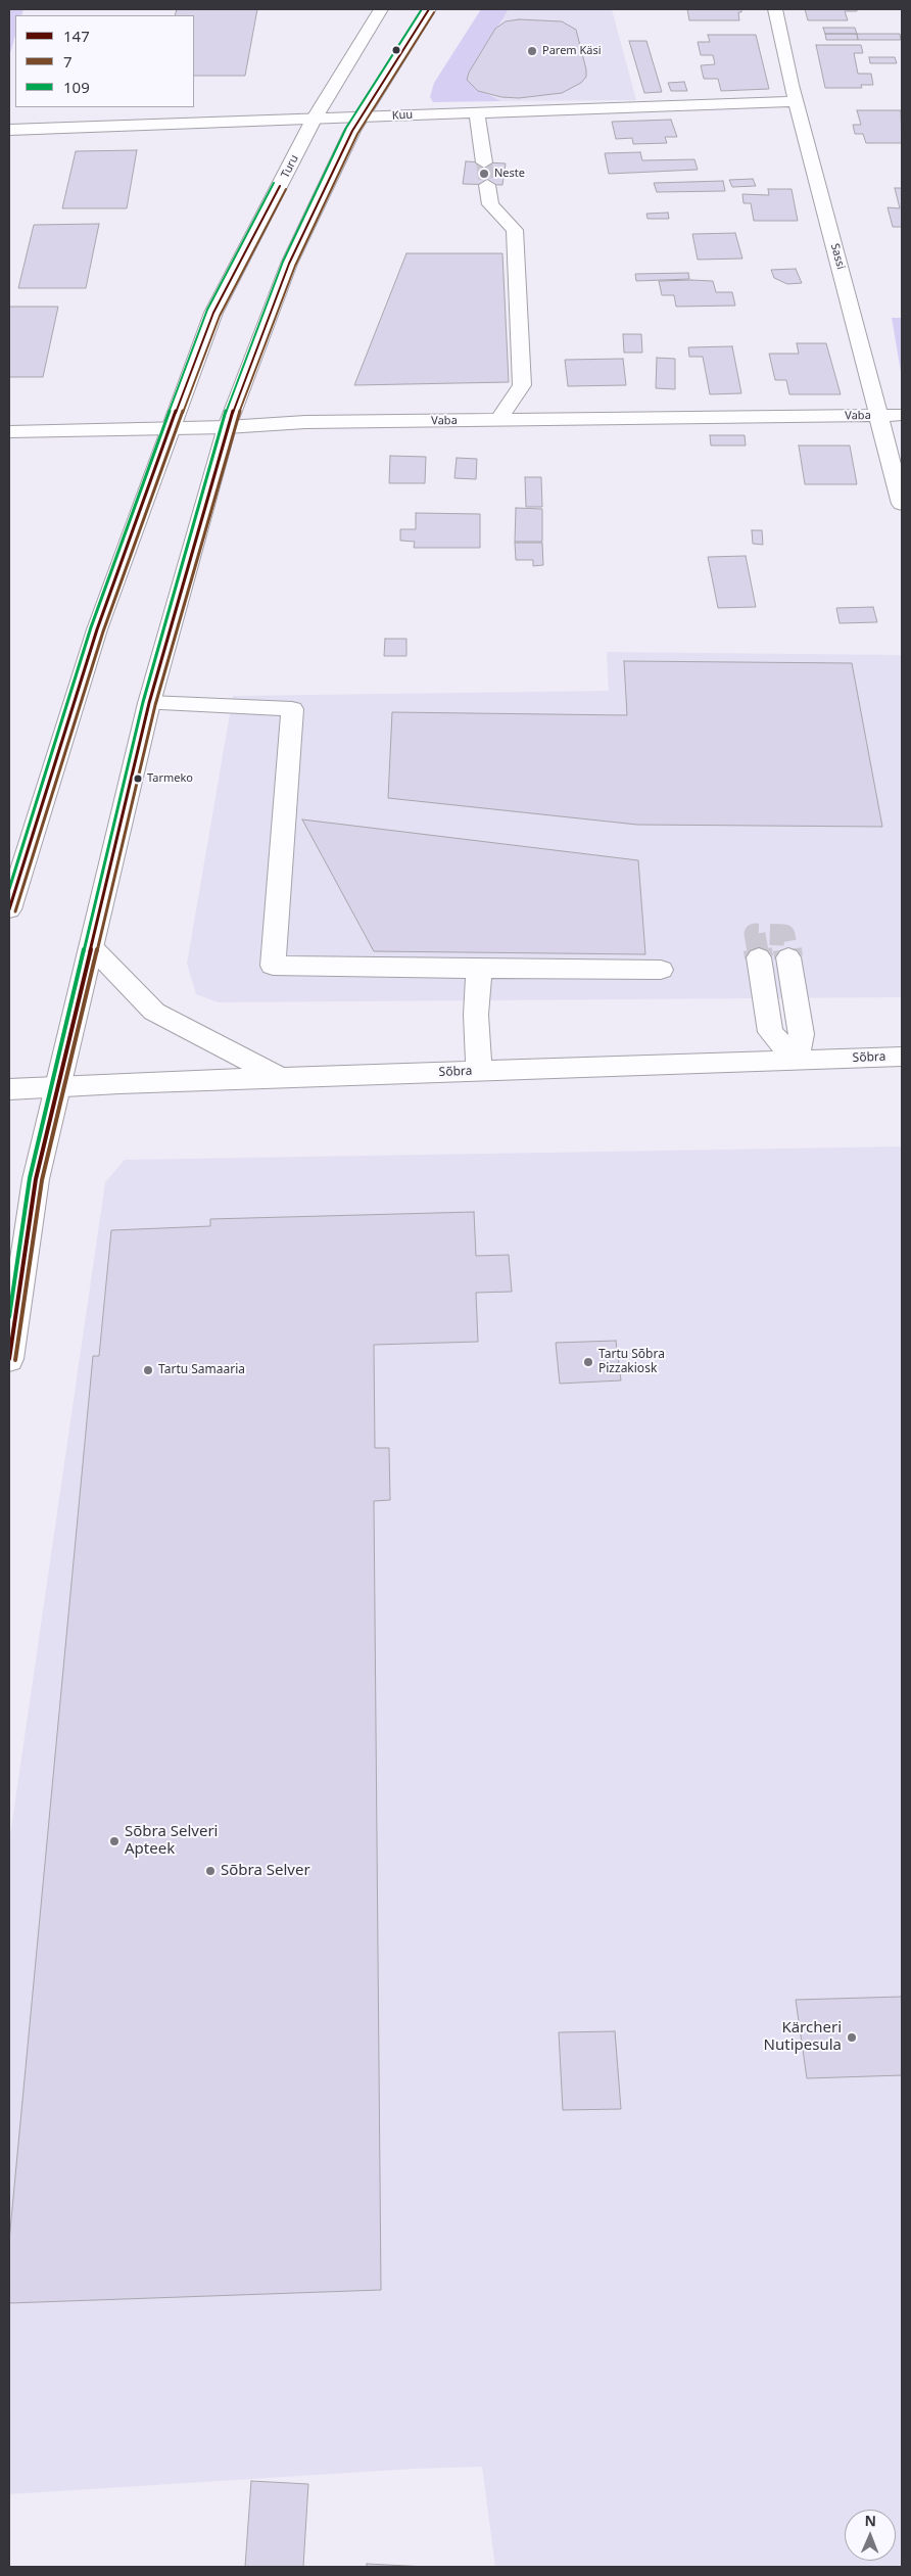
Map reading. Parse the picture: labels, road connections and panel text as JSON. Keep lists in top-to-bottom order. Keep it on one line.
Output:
{"streets":{"street":["Kuu","Turu","Sassi","Vaba","Sõbra"]},"crossings":[["Kuu","Turu"],["Kuu","Sassi"],["Turu","Vaba"],["Sassi","Vaba"]],"places":["Parem Käsi","Neste","Tarmeko","Tartu Sõbra Pizzakiosk","Tartu Samaaria","Sõbra Selveri Apteek","Sõbra Selver","Kärcheri Nutipesula"],"lines":["transit line 147","transit line 109","transit line 7"],"legend":["147","7","109"],"north":"top"}
